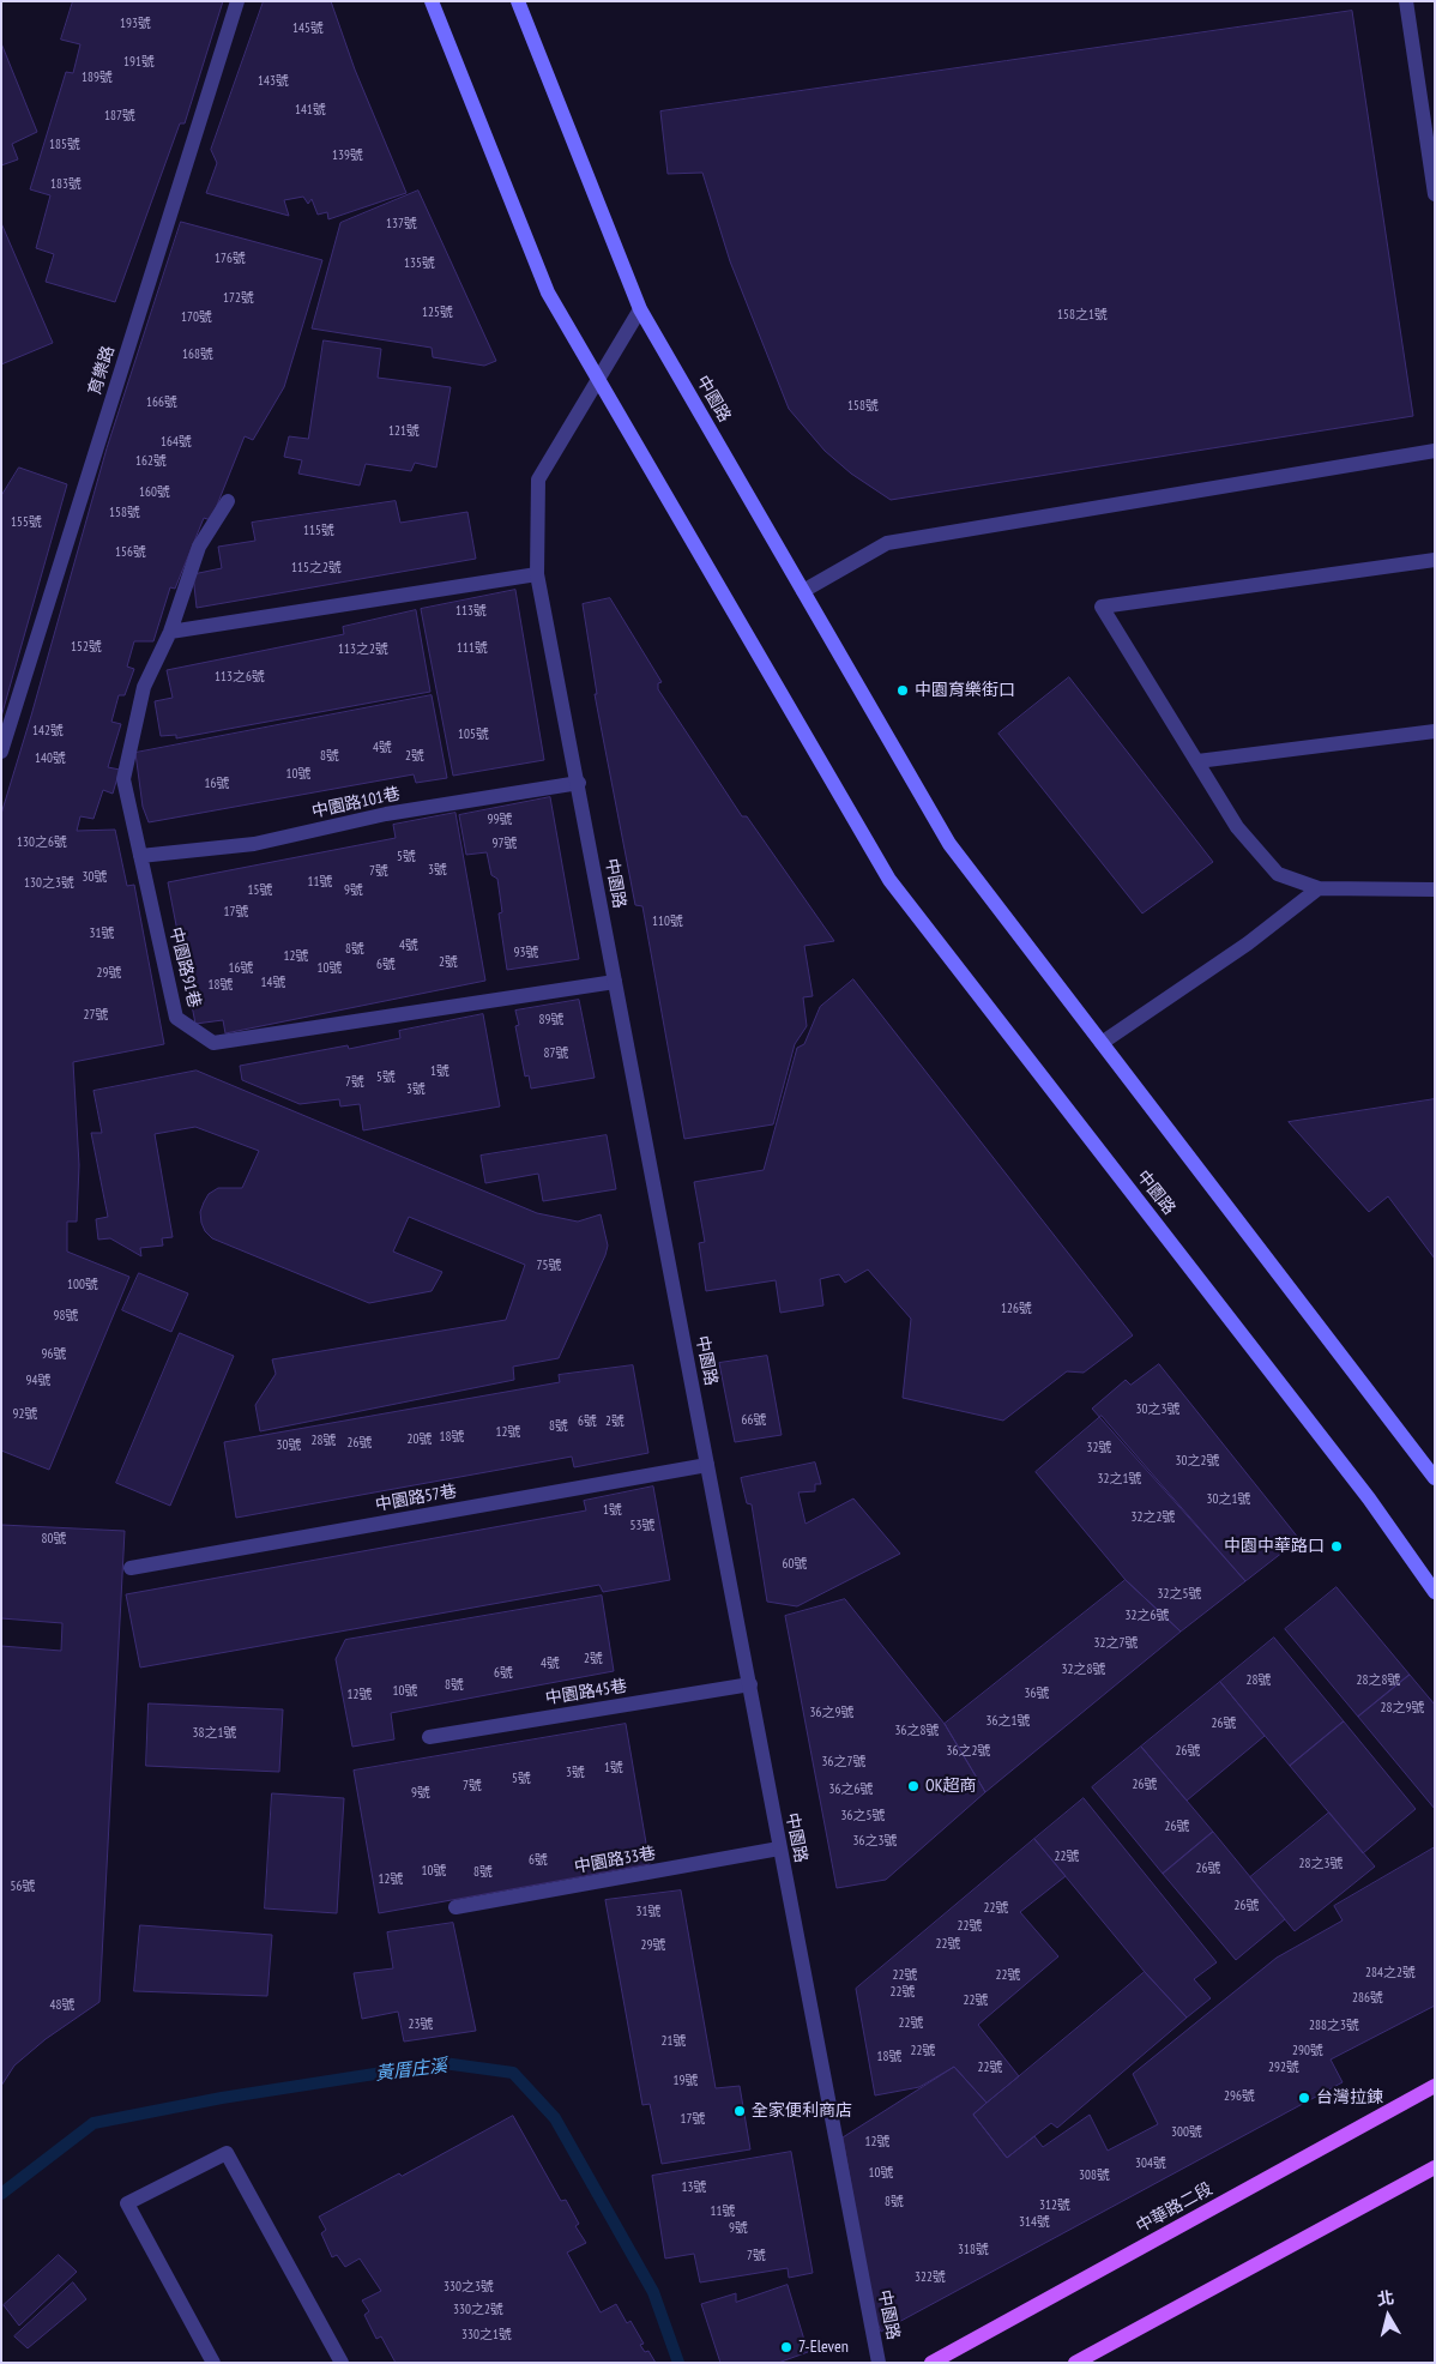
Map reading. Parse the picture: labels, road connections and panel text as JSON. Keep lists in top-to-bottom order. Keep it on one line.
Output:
{"streets":{"main road":["中園路","中華路二段"],"street":["育樂路","中園路101巷","中園路91巷","中園路57巷","中園路45巷","中園路33巷"]},"crossings":[["中園路","中園路101巷"],["中園路","中園路91巷"],["中園路","中園路57巷"],["中園路","中園路45巷"],["中園路","中園路33巷"],["中園路101巷","中園路91巷"]],"water":["黃厝庄溪"],"places":["中園育樂街口","中園中華路口","OK超商","台灣拉鍊","全家便利商店","7-Eleven"],"house_numbers":["193號","145號","191號","189號","143號","141號","187號","185號","139號","183號","137號","176號","135號","172號","125號","158之1號","170號","168號","166號","158號","121號","164號","162號","160號","158號","155號","115號","156號","115之2號","113號","152號","111號","113之2號","113之6號","142號","105號","4號","8號","2號","140號","10號","16號","99號","130之6號","97號","5號","3號","7號","30號","11號","130之3號","15號","9號","17號","110號","31號","4號","8號","93號","12號","2號","6號","16號","10號","29號","14號","18號","27號","89號","87號","1號","5號","7號","3號","75號","100號","126號","98號","96號","94號","30之3號","92號","66號","6號","2號","8號","12號","18號","20號","28號","26號","30號","32號","30之2號","32之1號","30之1號","1號","32之2號","53號","80號","60號","32之5號","32之6號","32之7號","2號","4號","32之8號","6號","28號","28之8號","8號","10號","36號","12號","28之9號","36之9號","36之1號","26號","36之8號","38之1號","36之2號","26號","36之7號","1號","3號","5號","26號","7號","36之6號","9號","36之5號","26號","36之3號","22號","6號","28之3號","26號","10號","8號","12號","56號","26號","22號","31號","22號","22號","29號","284之2號","22號","22號","22號","286號","22號","48號","22號","23號","288之3號","21號","22號","290號","18號","22號","292號","19號","296號","17號","300號","12號","304號","10號","308號","13號","8號","312號","11號","314號","9號","318號","7號","322號","330之3號","330之2號","330之1號"],"north":"top"}
